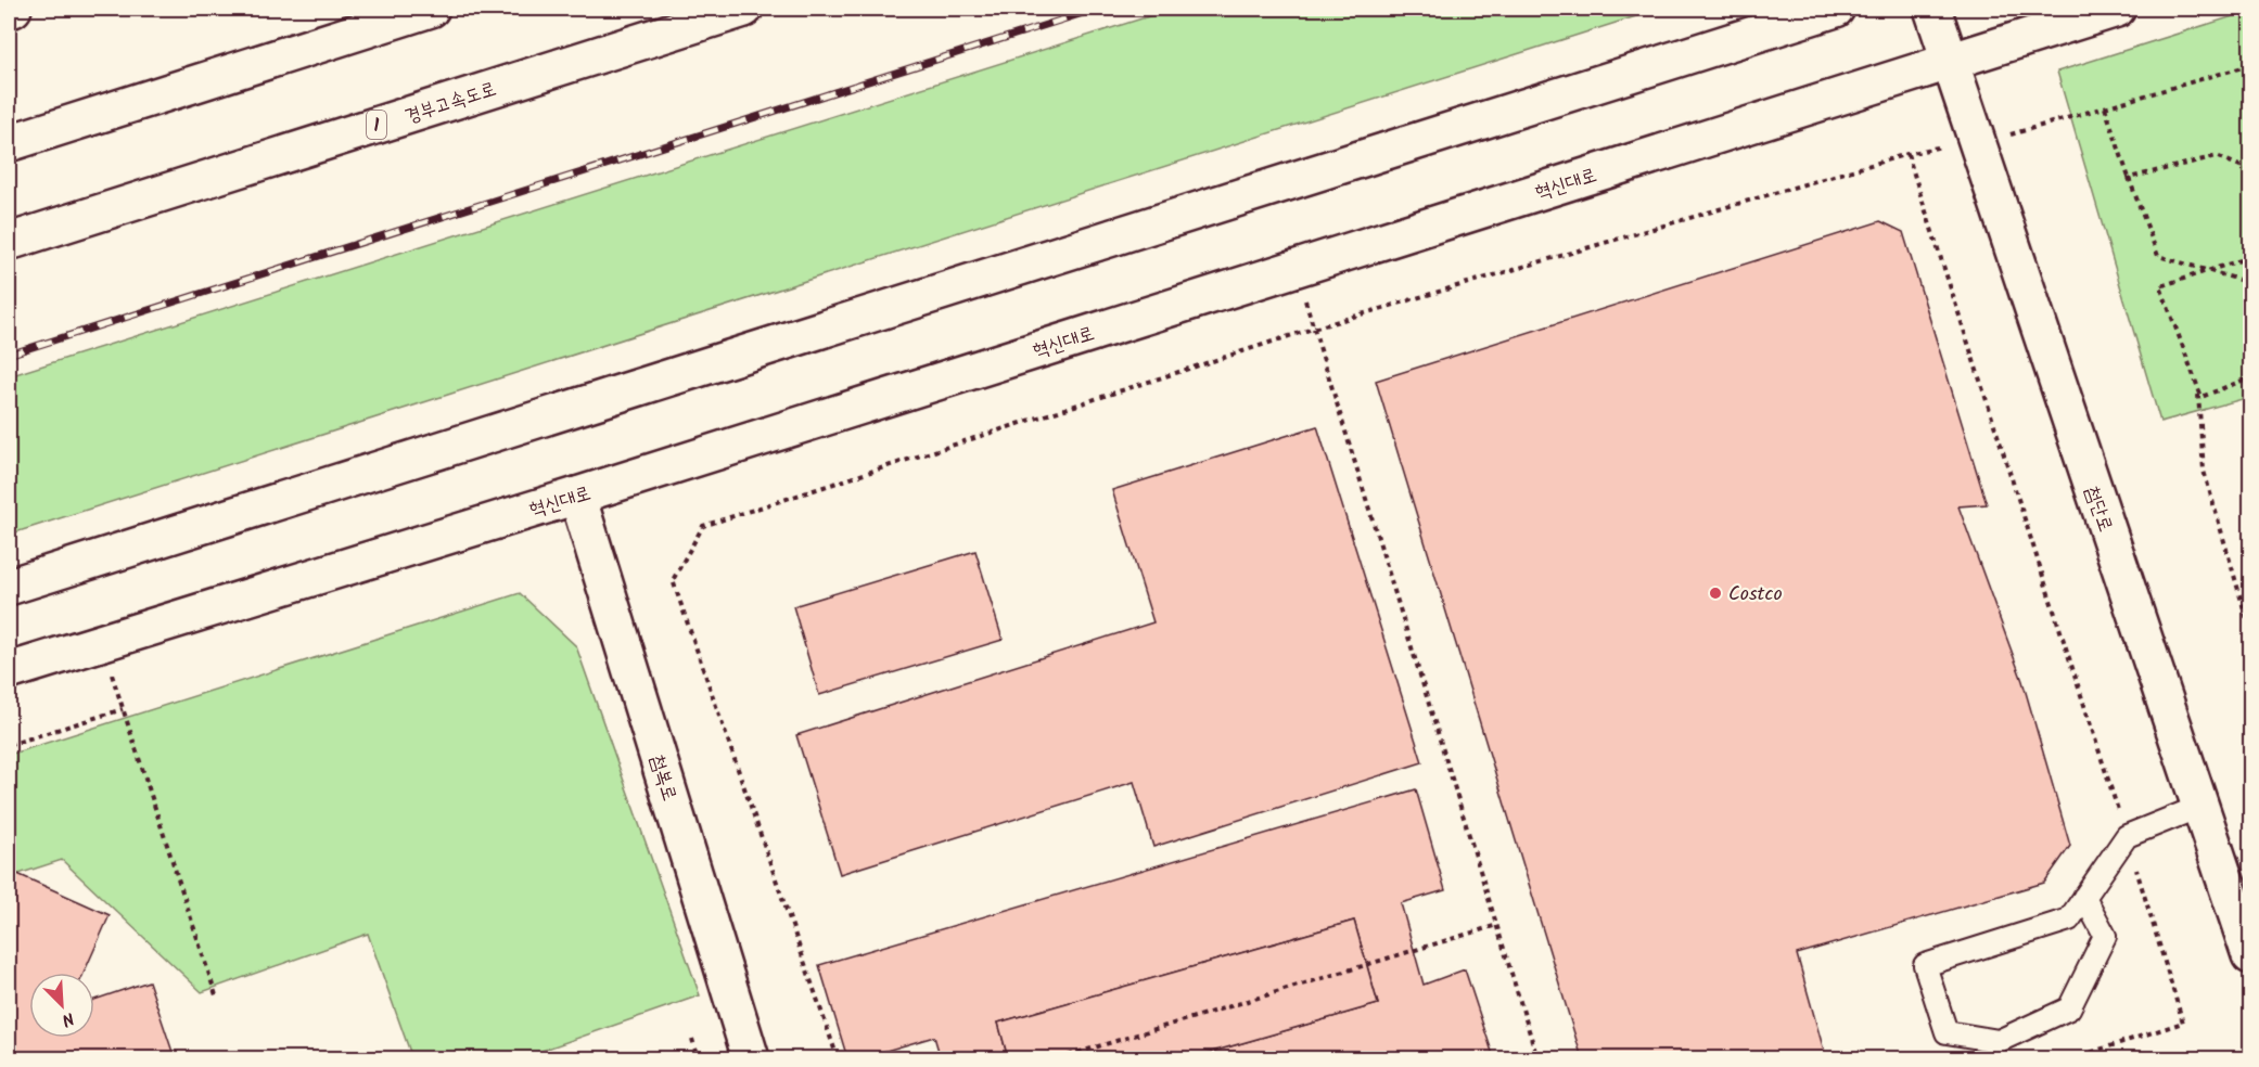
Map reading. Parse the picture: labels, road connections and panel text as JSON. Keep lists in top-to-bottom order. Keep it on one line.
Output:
{"streets":{"main road":["경부고속도로","1","혁신대로","첨단로","첨복로"]},"crossings":[["혁신대로","첨단로"],["혁신대로","첨복로"]],"places":["Costco"],"north":"bottom right"}
